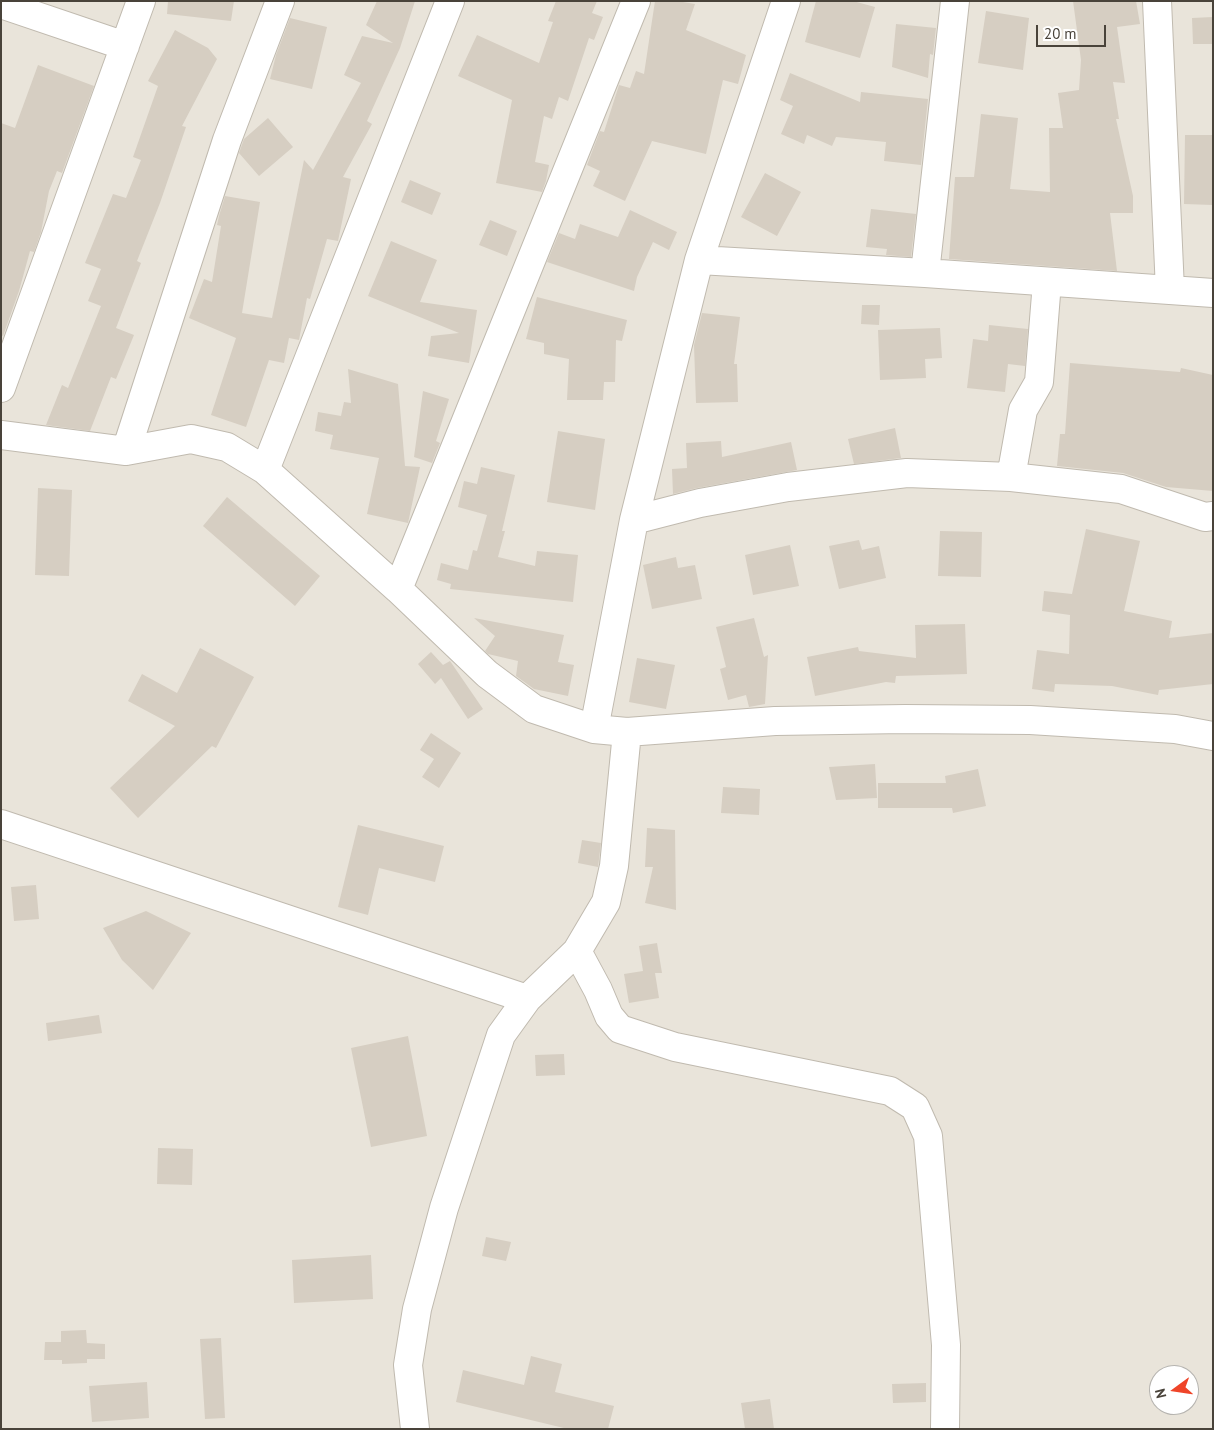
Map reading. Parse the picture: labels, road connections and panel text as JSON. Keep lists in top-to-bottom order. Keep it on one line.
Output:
{"scale_bar":"20 m","north":"left"}
